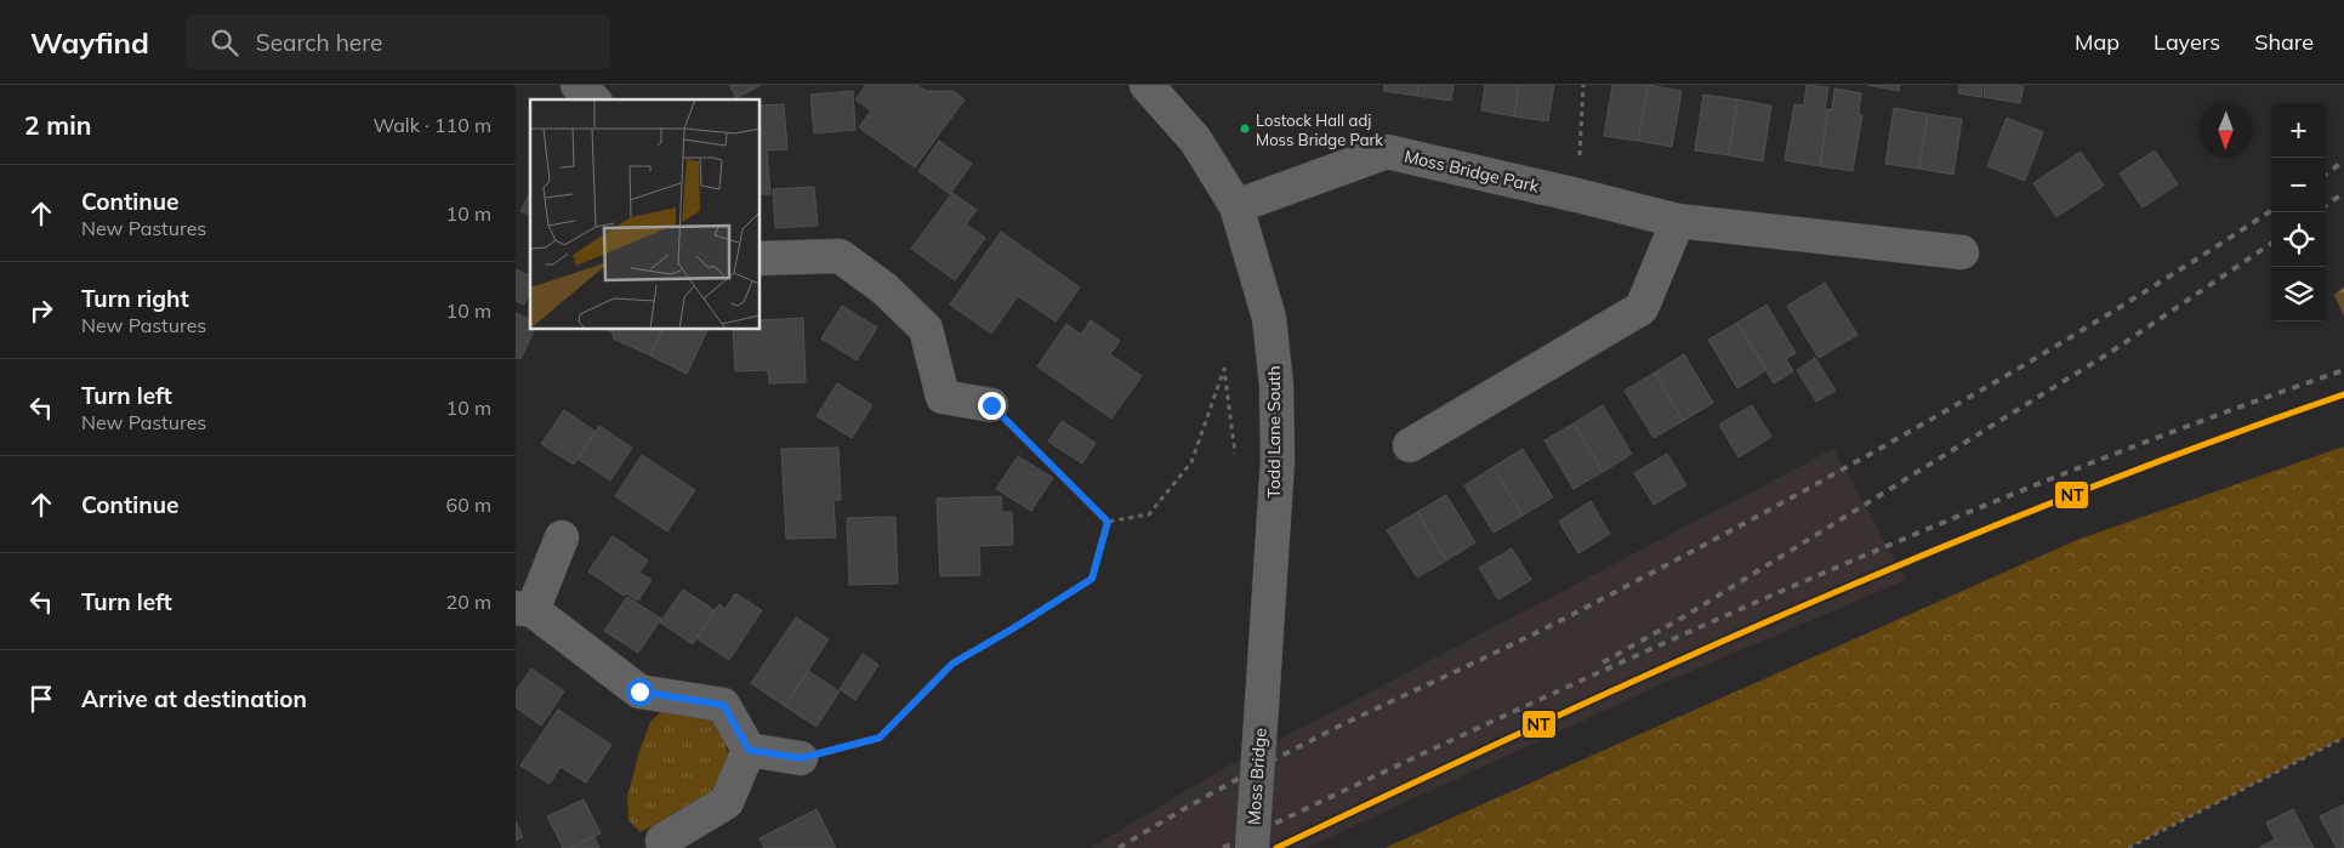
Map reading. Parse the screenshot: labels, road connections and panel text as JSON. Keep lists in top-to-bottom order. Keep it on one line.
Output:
{"streets":{"street":["Moss Bridge Park","Todd Lane South","Moss Bridge"]},"crossings":[["Moss Bridge Park","Todd Lane South"],["Todd Lane South","Moss Bridge"]],"places":["Lostock Hall adj Moss Bridge Park"],"lines":["transit line NT"],"north":"bottom","page":{"header":"Wayfind","search":"Search here","nav":["Map","Layers","Share"],"heading":["2 min","Walk · 110 m"],"map_buttons":["+","−"],"list":[["Continue","New Pastures","10 m"],["Turn right","New Pastures","10 m"],["Turn left","New Pastures","10 m"],["Continue","60 m"],["Turn left","20 m"],"Arrive at destination"]}}
